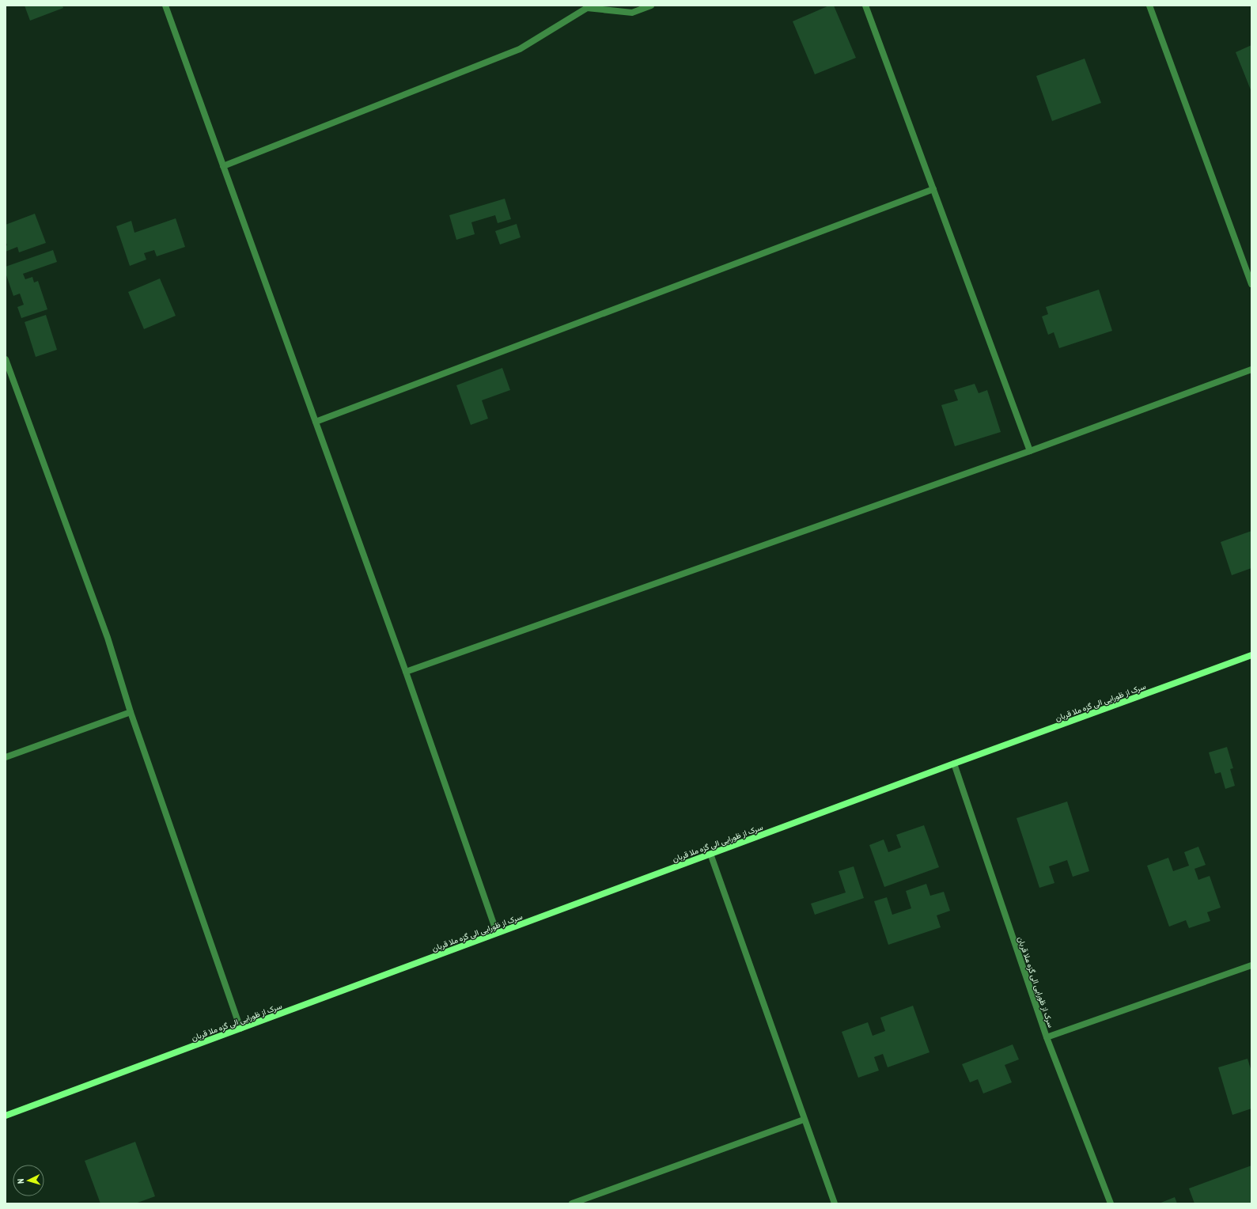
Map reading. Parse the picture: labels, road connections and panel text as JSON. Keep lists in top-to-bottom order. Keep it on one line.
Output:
{"streets":{"street":["سرک از ظورایی الی گزه ملا قربان"]},"north":"left"}
